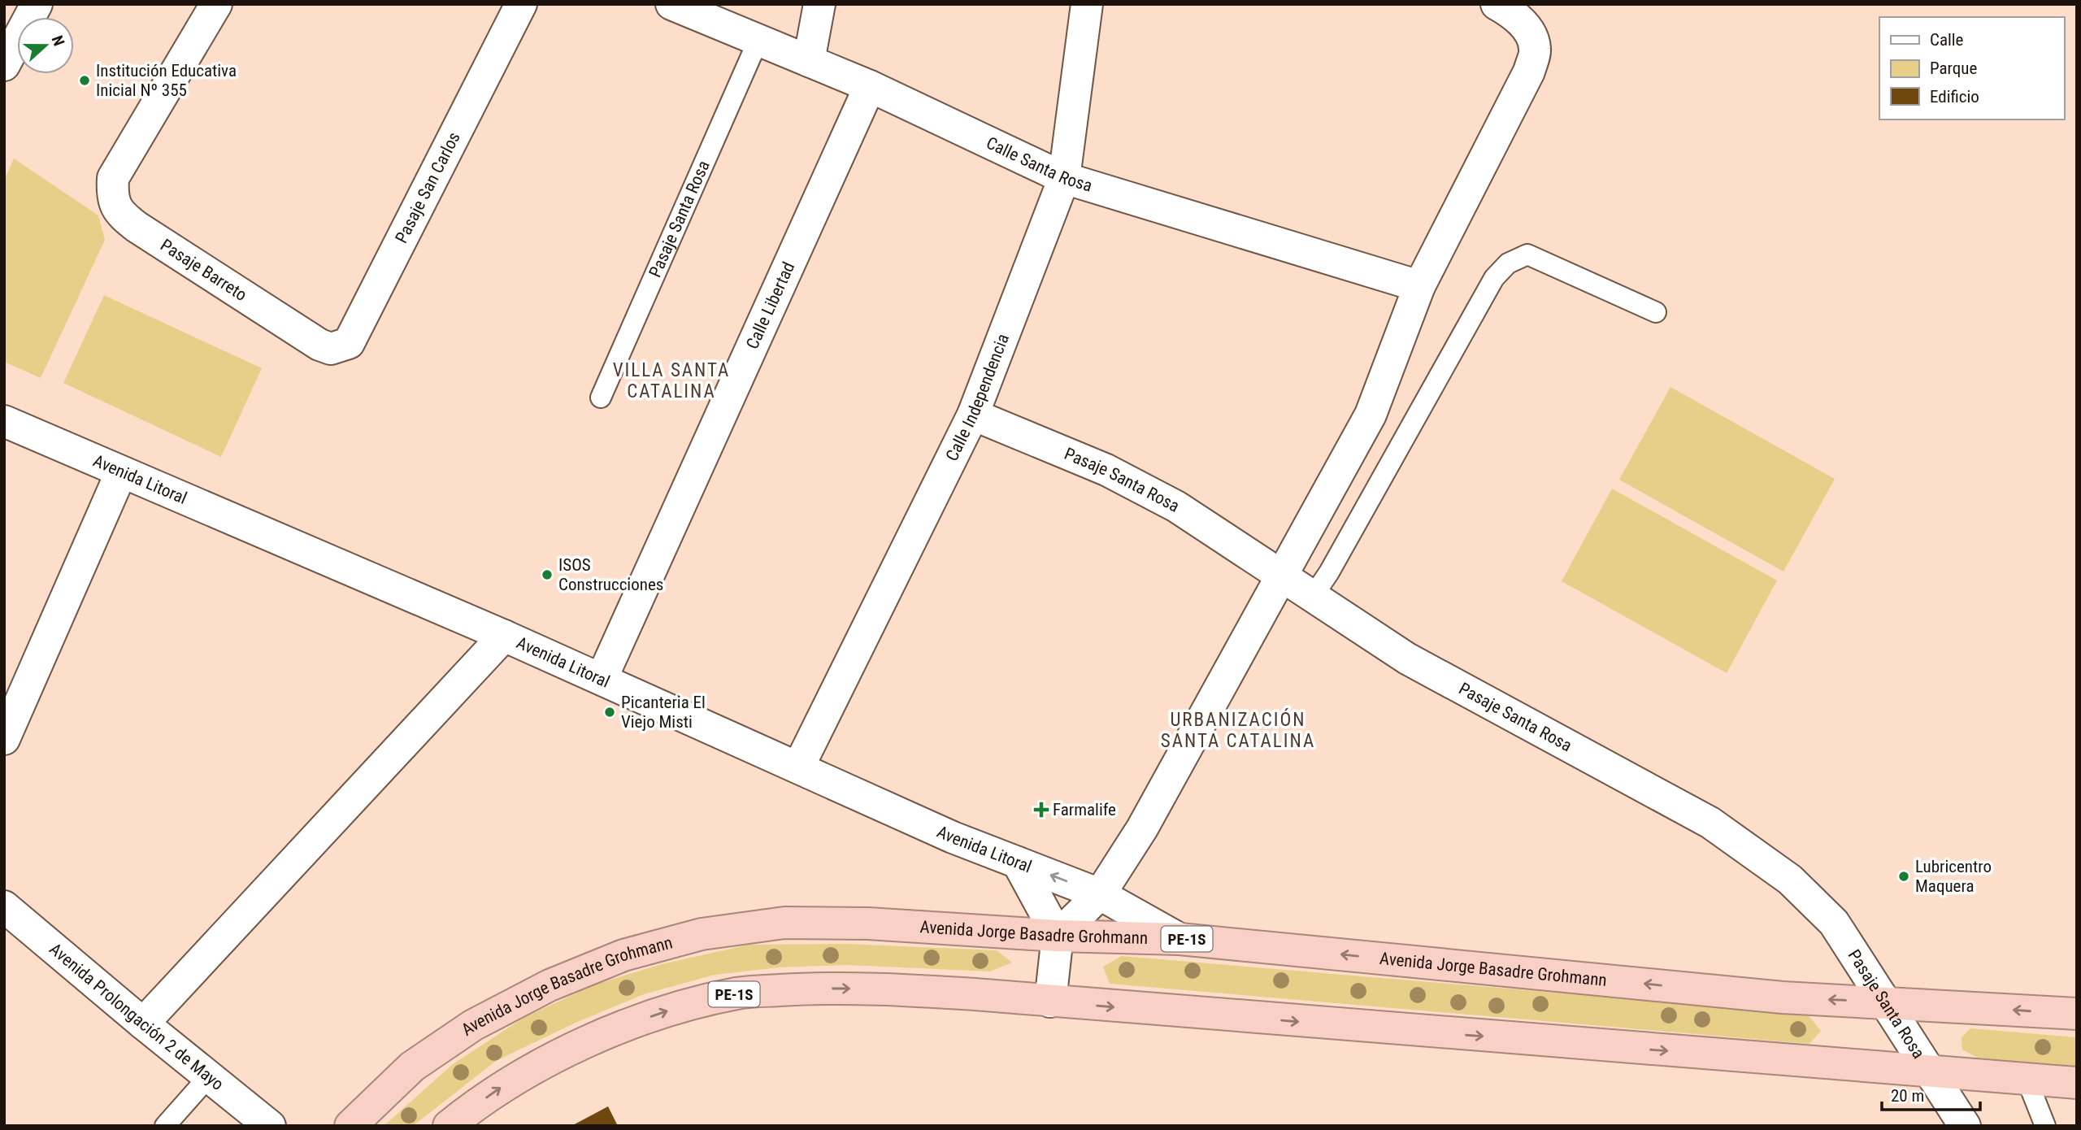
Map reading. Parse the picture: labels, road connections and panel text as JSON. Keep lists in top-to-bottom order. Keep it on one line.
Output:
{"streets":{"highway":["Avenida Jorge Basadre Grohmann","PE-1S"],"street":["Calle Santa Rosa","Pasaje San Carlos","Pasaje Santa Rosa","Pasaje Barreto","Calle Libertad","Calle Independencia","Avenida Litoral","Avenida Prolongación 2 de Mayo"]},"crossings":[["Calle Santa Rosa","Pasaje Santa Rosa"],["Calle Santa Rosa","Calle Libertad"],["Calle Santa Rosa","Calle Independencia"],["Pasaje San Carlos","Pasaje Barreto"],["Pasaje Santa Rosa","Calle Independencia"],["Pasaje Santa Rosa","Avenida Jorge Basadre Grohmann"],["Pasaje Santa Rosa","PE-1S"],["Calle Libertad","Avenida Litoral"],["Calle Independencia","Avenida Litoral"],["Avenida Litoral","Avenida Jorge Basadre Grohmann"]],"districts":["VILLA SANTA CATALINA","URBANIZACIÓN SANTA CATALINA"],"places":{"other":["Institución Educativa Inicial Nº 355","ISOS Construcciones","Picanteria El Viejo Misti","Lubricentro Maquera"],"health":["Farmalife"]},"legend":["Calle","Parque","Edificio"],"scale_bar":"20 m","north":"right"}
